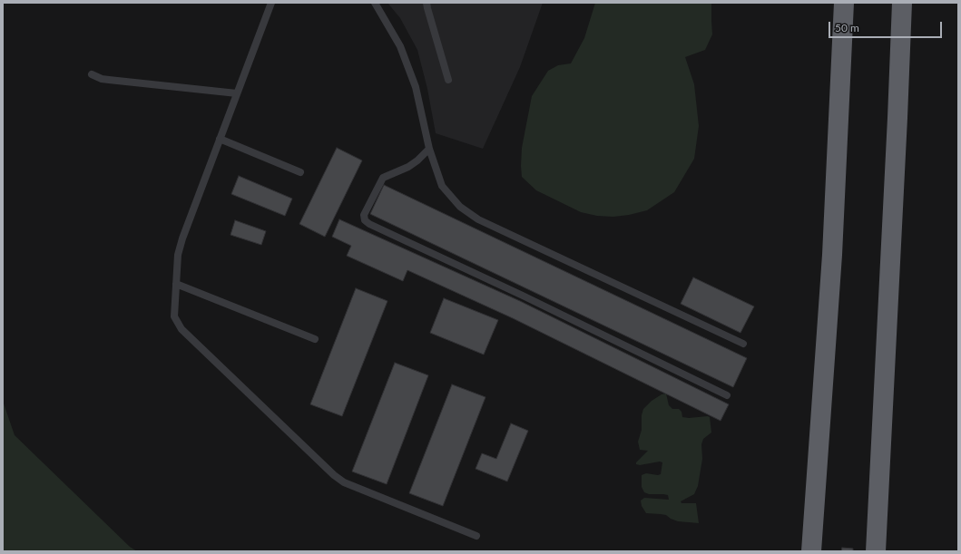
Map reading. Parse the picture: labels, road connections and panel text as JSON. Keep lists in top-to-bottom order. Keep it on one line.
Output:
{"scale_bar":"50 m"}
